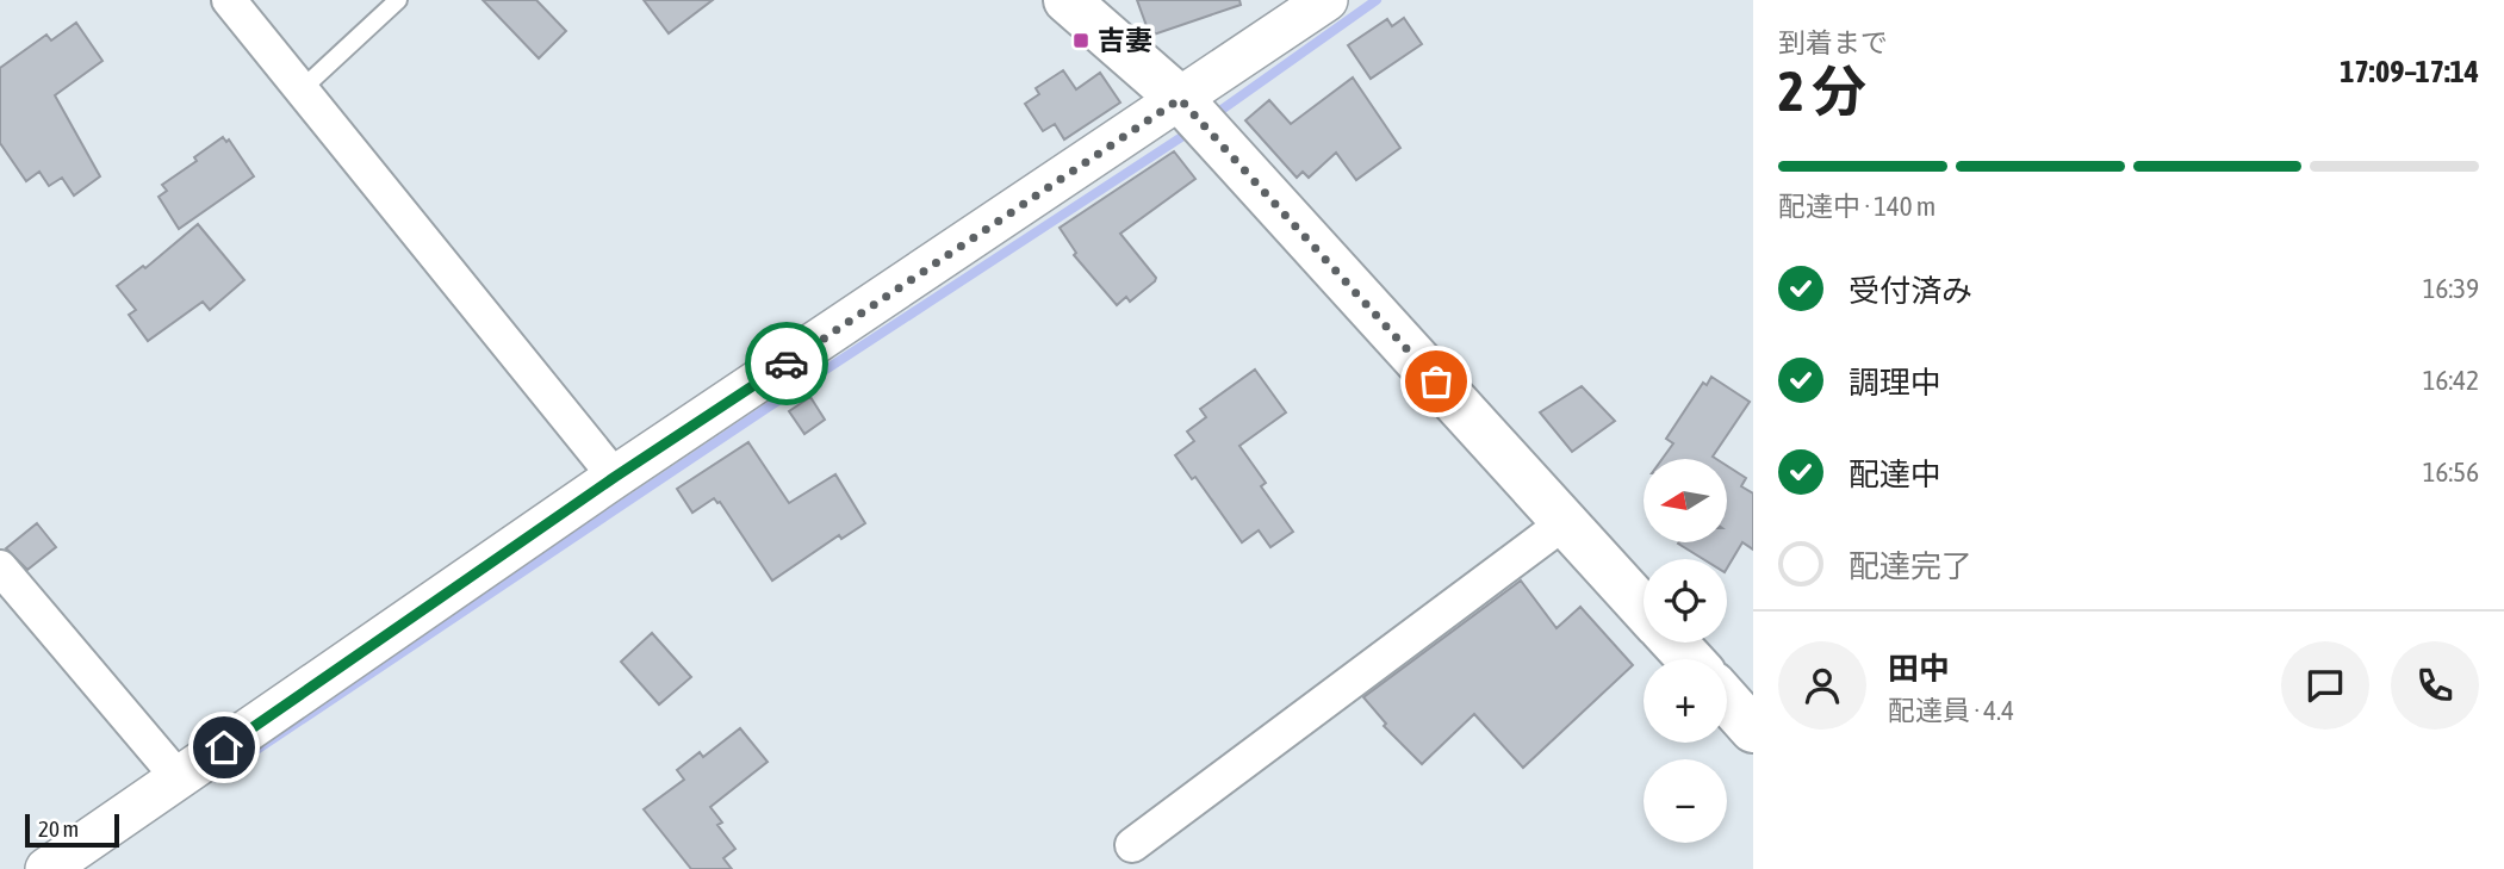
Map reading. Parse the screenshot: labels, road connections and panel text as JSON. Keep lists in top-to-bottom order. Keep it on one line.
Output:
{"places":{"transit":["吉妻"]},"scale_bar":"20 m","north":"left","page":{"heading":["2 分","到着まで","17:09–17:14"],"panel":["田中","配達員 · 4.4"],"bar":"配達中 · 140 m","list":[["受付済み","16:39"],["調理中","16:42"],["配達中","16:56"],"配達完了"],"map_buttons":["+","−"],"scale":"20 m"}}
